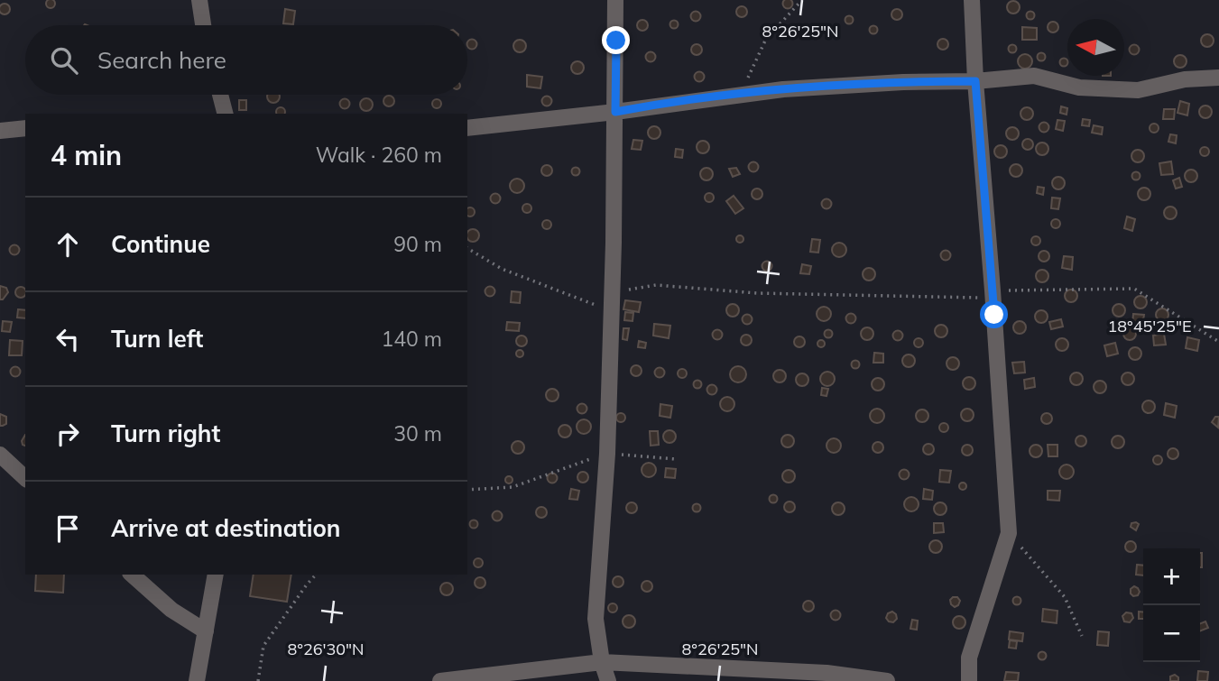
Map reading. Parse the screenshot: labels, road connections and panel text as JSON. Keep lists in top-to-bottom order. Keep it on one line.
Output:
{"north":"left","page":{"search":"Search here","heading":["4 min","Walk · 260 m"],"list":[["Continue","90 m"],["Turn left","140 m"],["Turn right","30 m"],"Arrive at destination"],"map_buttons":["+","−"]},"coordinates":["8°26'25\"N","18°45'25\"E","8°26'30\"N"]}
